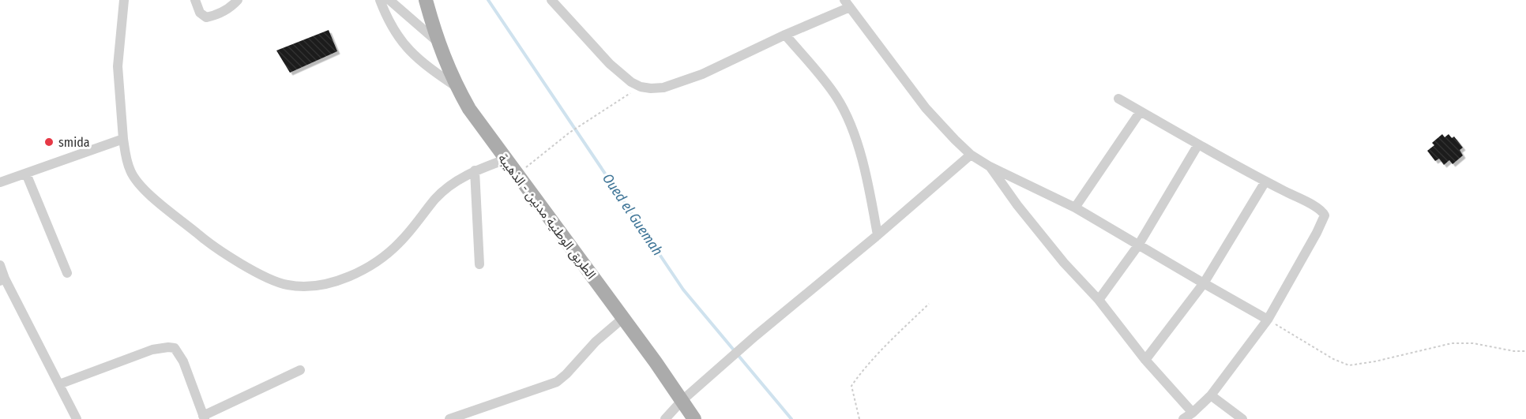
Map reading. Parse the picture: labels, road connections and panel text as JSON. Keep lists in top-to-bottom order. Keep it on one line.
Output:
{"streets":{"main road":["الطريق الوطنية مدنين - الذهيبة"]},"water":["Oued el Guemah"],"places":["smida"]}
